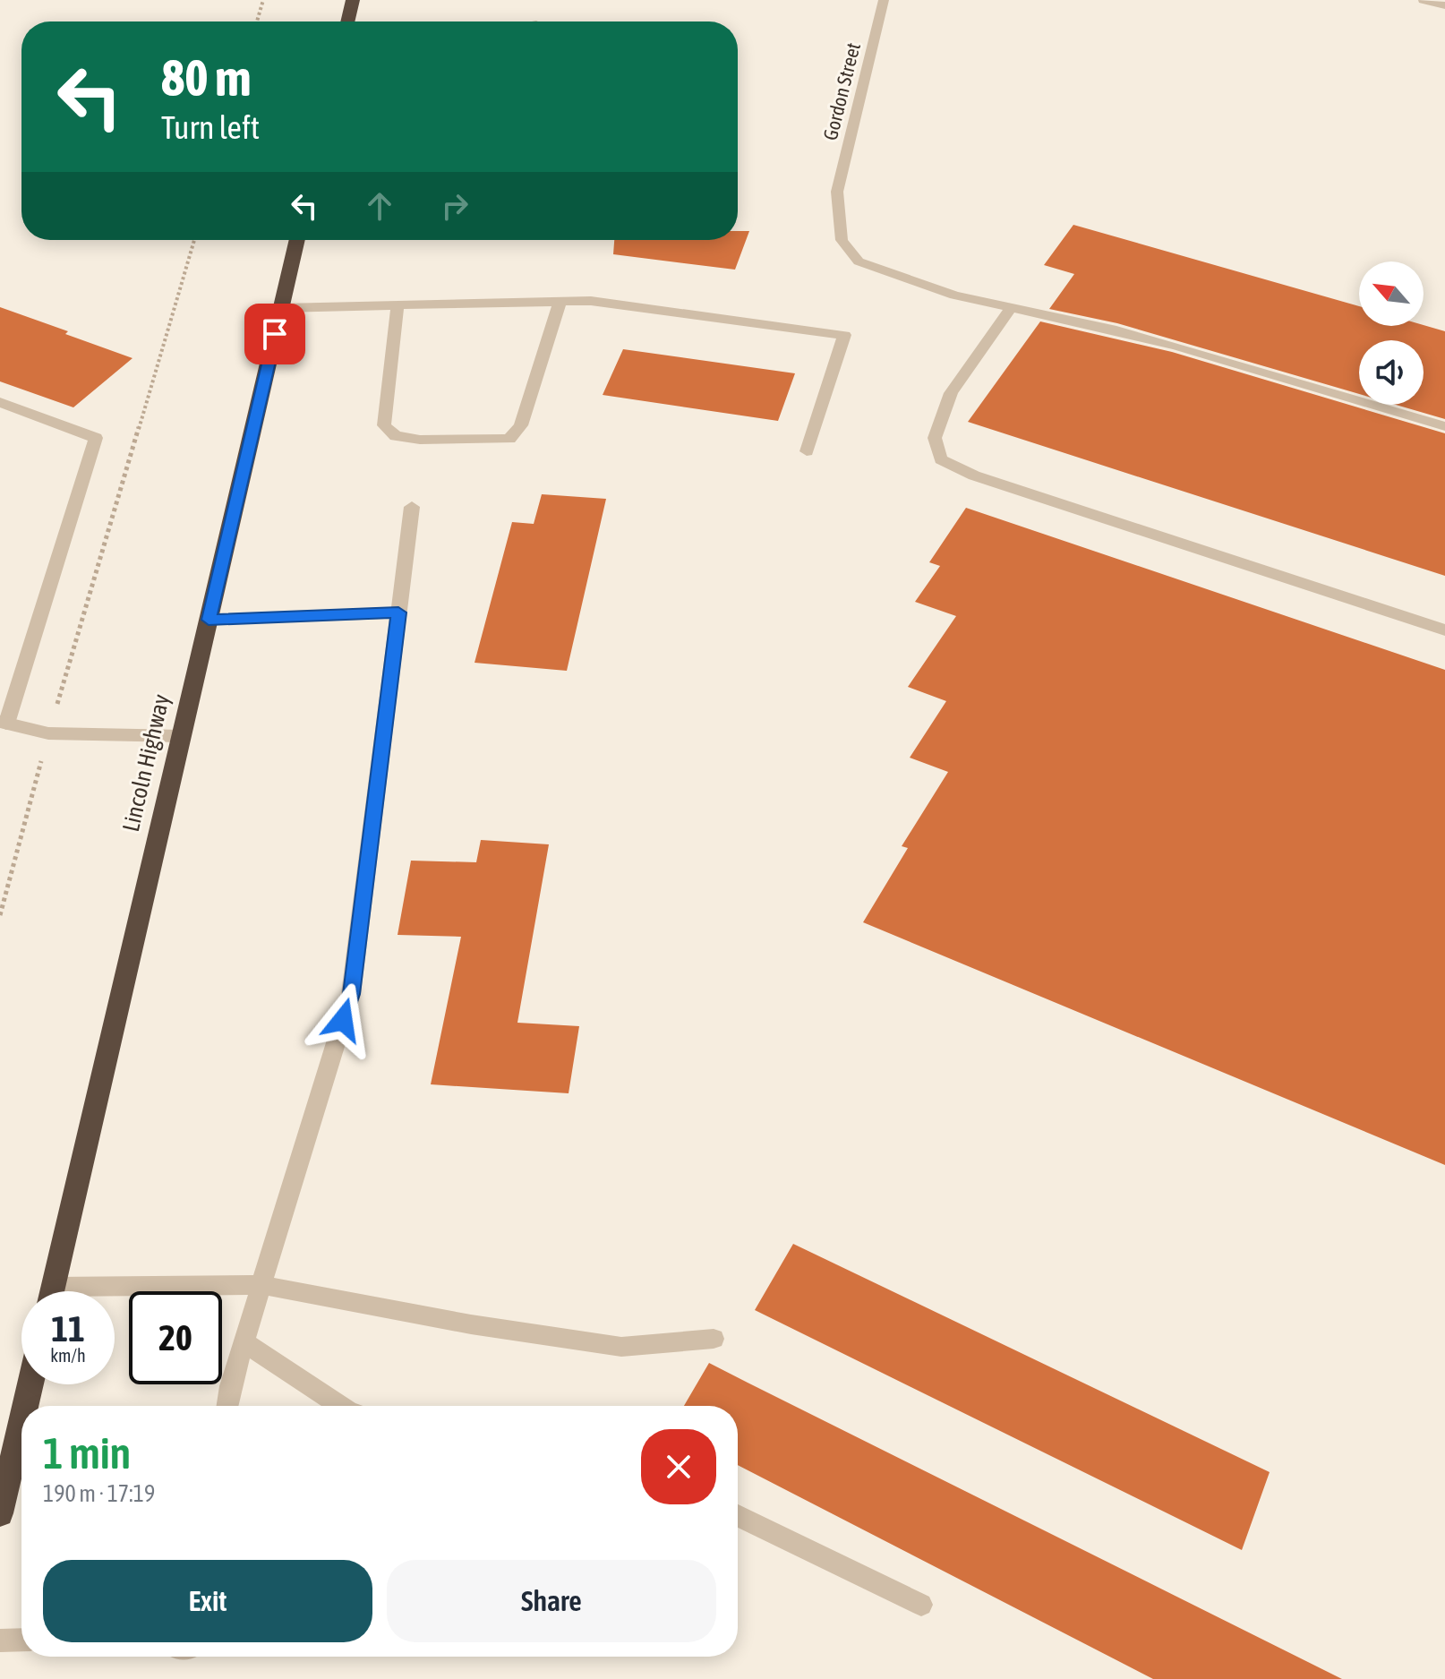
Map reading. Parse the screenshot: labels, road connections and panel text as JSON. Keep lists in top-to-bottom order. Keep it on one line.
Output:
{"streets":{"highway":["Lincoln Highway"],"street":["Gordon Street"]},"north":"top left","page":{"turn":["80 m","Turn left"],"speed":"11 km/h","limit":"20","heading":["1 min","190 m · 17:19"],"buttons":["Exit","Share"]}}
